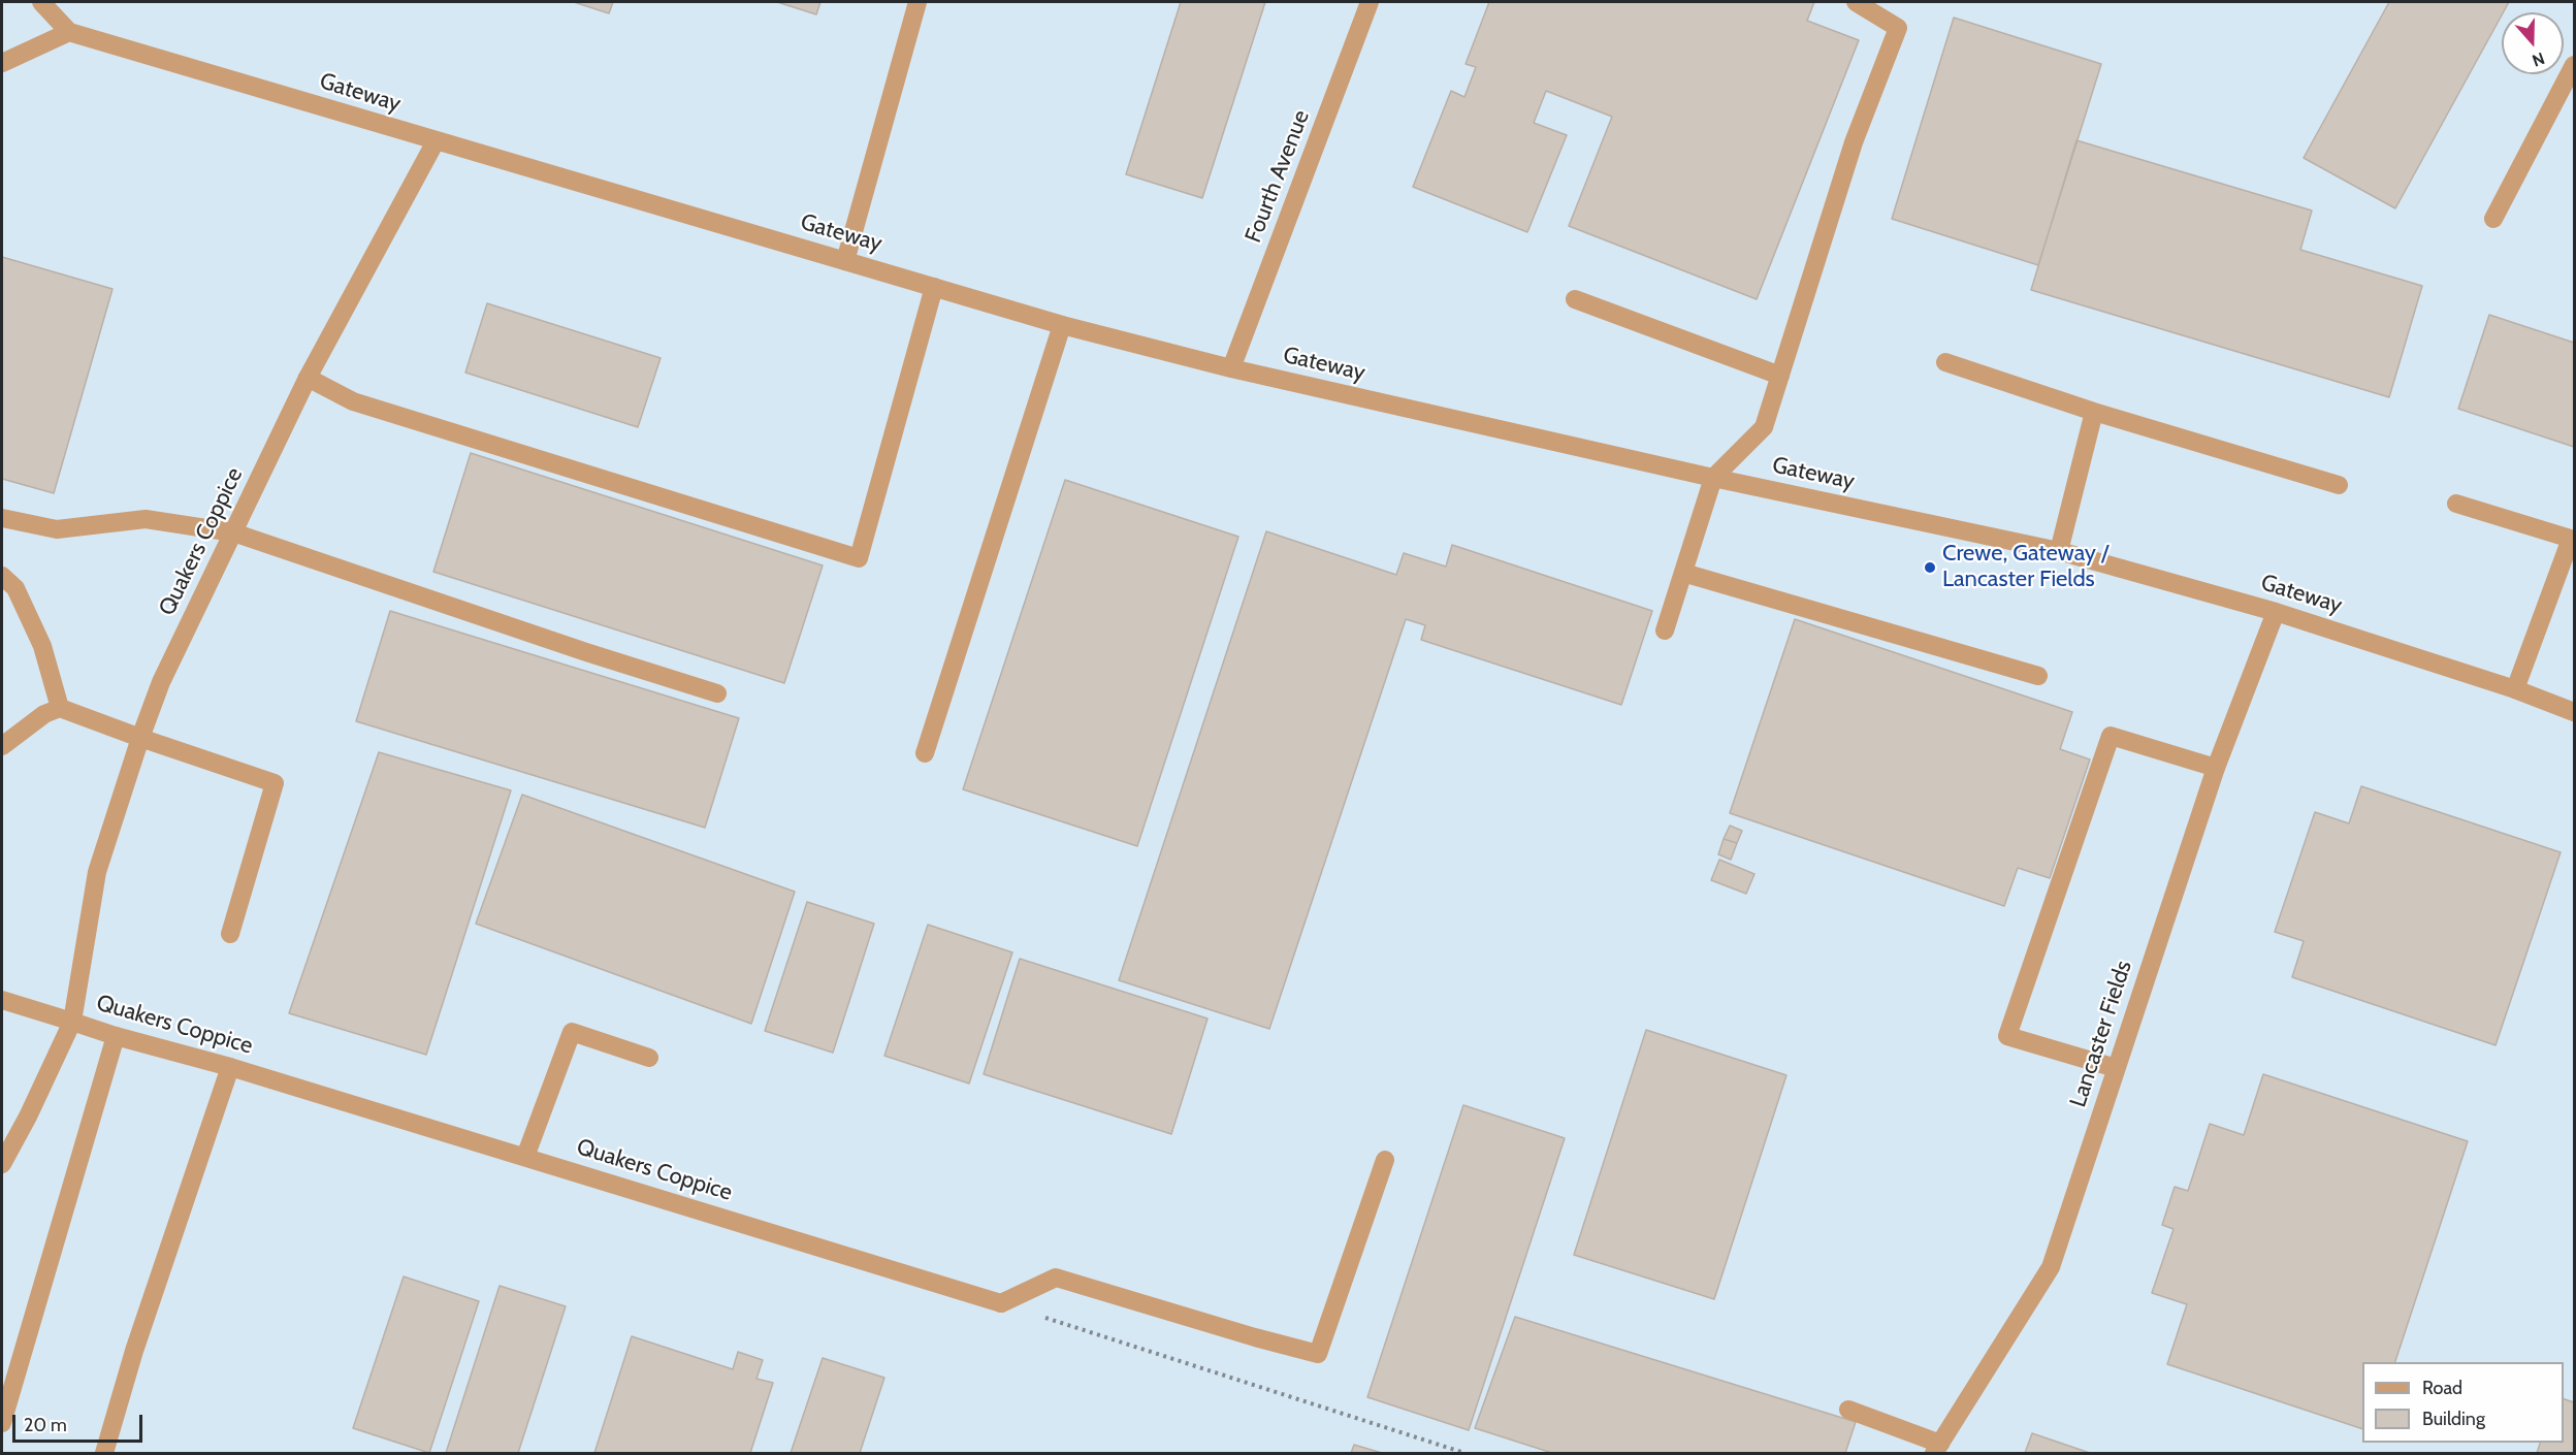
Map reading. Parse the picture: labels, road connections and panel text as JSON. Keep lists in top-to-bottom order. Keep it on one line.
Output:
{"streets":{"street":["Gateway","Fourth Avenue","Quakers Coppice","Lancaster Fields"]},"crossings":[["Gateway","Fourth Avenue"],["Gateway","Quakers Coppice"],["Gateway","Lancaster Fields"]],"places":["Crewe, Gateway / Lancaster Fields"],"legend":["Road","Building"],"scale_bar":"20 m","north":"bottom"}
